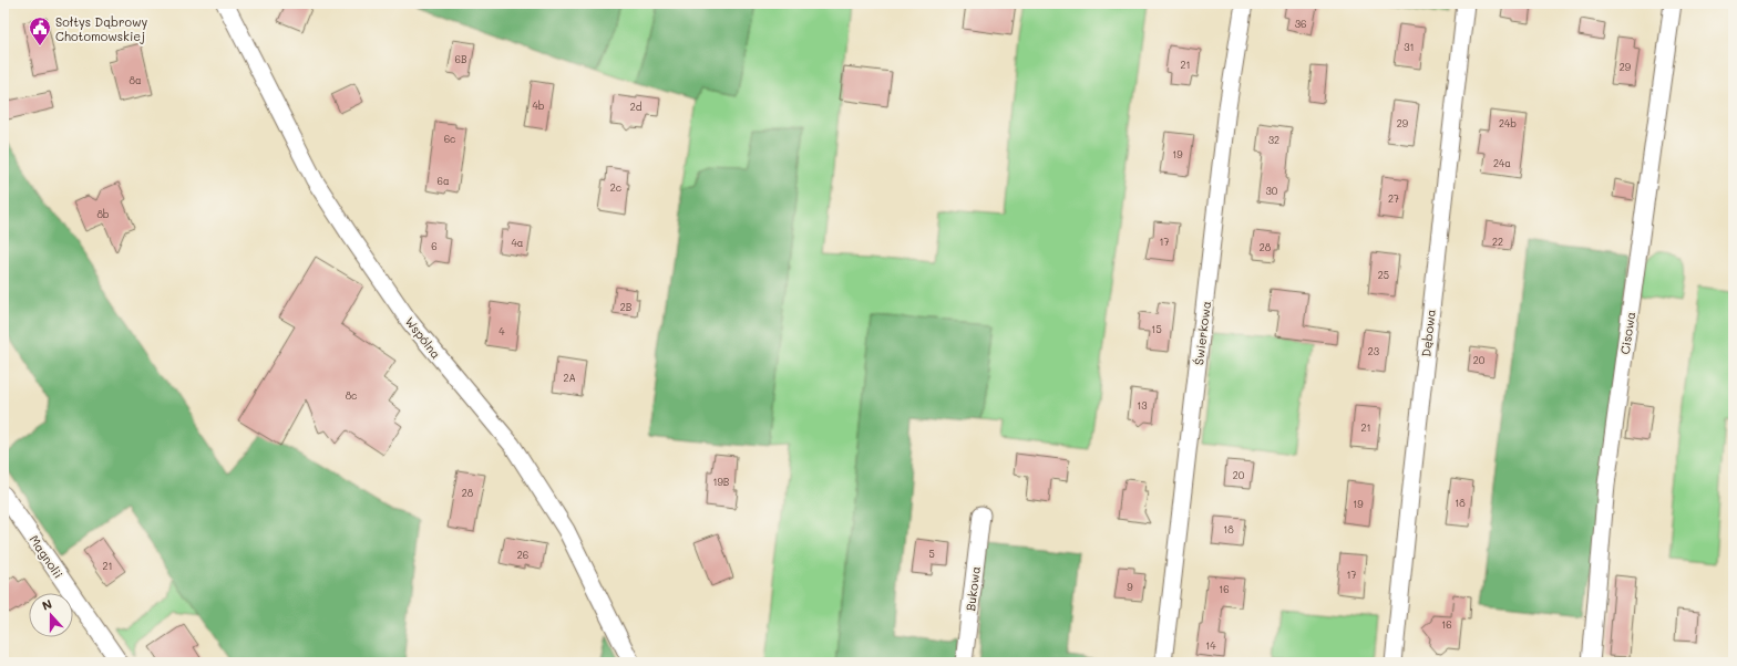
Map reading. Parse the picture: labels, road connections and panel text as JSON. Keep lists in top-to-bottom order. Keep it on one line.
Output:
{"streets":{"street":["Świerkowa","Dębowa","Cisowa","Wspólna","Magnolii","Bukowa"]},"places":{"public building":["Sołtys Dąbrowy Chotomowskiej"]},"house_numbers":["36","31","6B","21","29","8a","4b","2d","29","24b","6c","32","19","24a","6a","2c","30","27","8b","17","22","4a","6","28","25","2B","15","4","23","20","2A","8c","13","21","20","19B","28","18","19","18","5","26","21","17","9","16","16","14"],"north":"top"}
